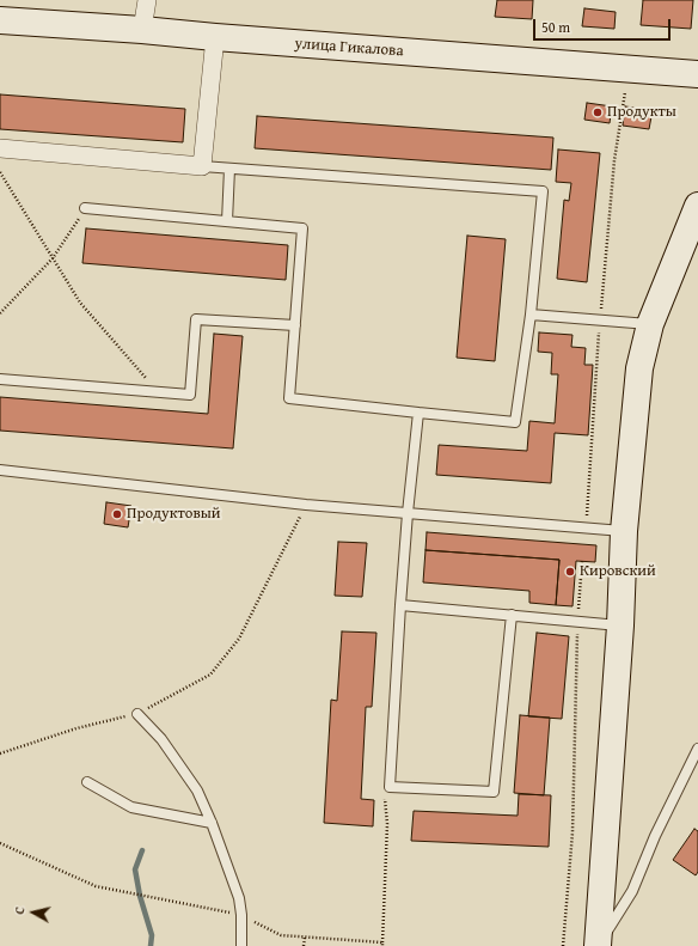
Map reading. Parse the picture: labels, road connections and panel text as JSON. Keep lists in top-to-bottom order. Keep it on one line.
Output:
{"streets":{"street":["улица Гикалова"]},"places":["Продукты","Продуктовый","Кировский"],"scale_bar":"50 m","north":"left"}
